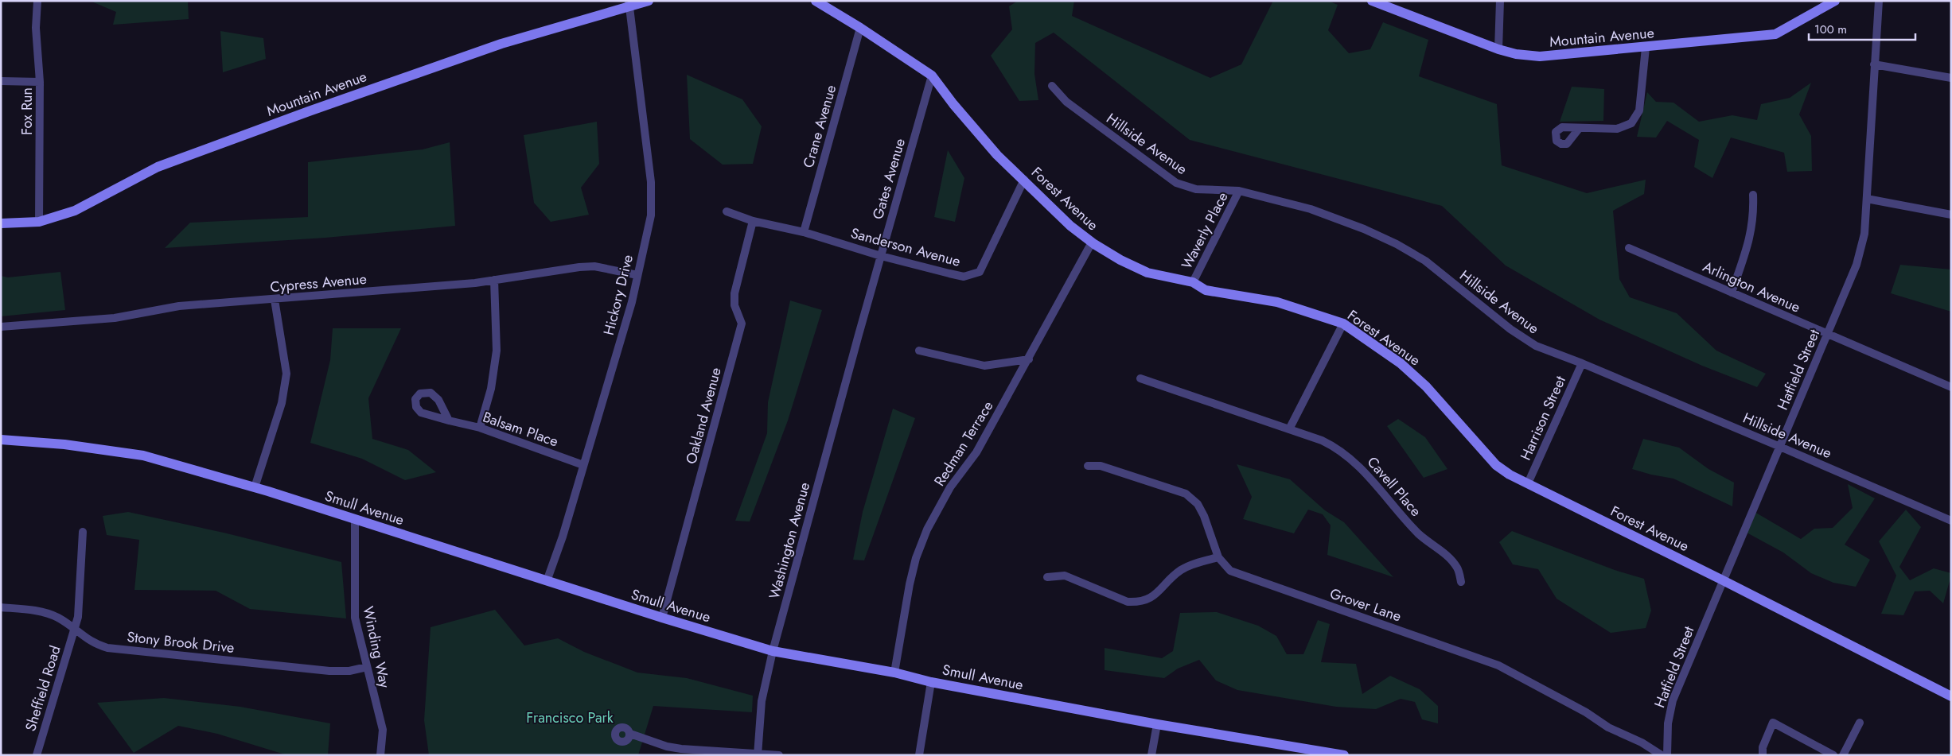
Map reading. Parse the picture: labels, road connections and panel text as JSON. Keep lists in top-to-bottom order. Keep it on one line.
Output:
{"streets":{"street":["Mountain Avenue","Fox Run","Crane Avenue","Hillside Avenue","Gates Avenue","Forest Avenue","Waverly Place","Sanderson Avenue","Cypress Avenue","Arlington Avenue","Hickory Drive","Hatfield Street","Oakland Avenue","Harrison Street","Balsam Place","Redman Terrace","Cavell Place","Smull Avenue","Washington Avenue","Grover Lane","Stony Brook Drive","Winding Way","Sheffield Road"]},"crossings":[["Mountain Avenue","Fox Run"],["Mountain Avenue","Hickory Drive"],["Crane Avenue","Forest Avenue"],["Crane Avenue","Sanderson Avenue"],["Hillside Avenue","Waverly Place"],["Hillside Avenue","Hatfield Street"],["Hillside Avenue","Harrison Street"],["Gates Avenue","Forest Avenue"],["Gates Avenue","Sanderson Avenue"],["Gates Avenue","Washington Avenue"],["Forest Avenue","Waverly Place"],["Forest Avenue","Sanderson Avenue"],["Forest Avenue","Hatfield Street"],["Forest Avenue","Harrison Street"],["Forest Avenue","Redman Terrace"],["Sanderson Avenue","Oakland Avenue"],["Cypress Avenue","Hickory Drive"],["Arlington Avenue","Hatfield Street"],["Hickory Drive","Balsam Place"],["Hickory Drive","Smull Avenue"],["Oakland Avenue","Smull Avenue"],["Redman Terrace","Smull Avenue"],["Smull Avenue","Washington Avenue"],["Smull Avenue","Winding Way"],["Stony Brook Drive","Winding Way"],["Stony Brook Drive","Sheffield Road"]],"parks":["Francisco Park"],"scale_bar":"100 m"}
